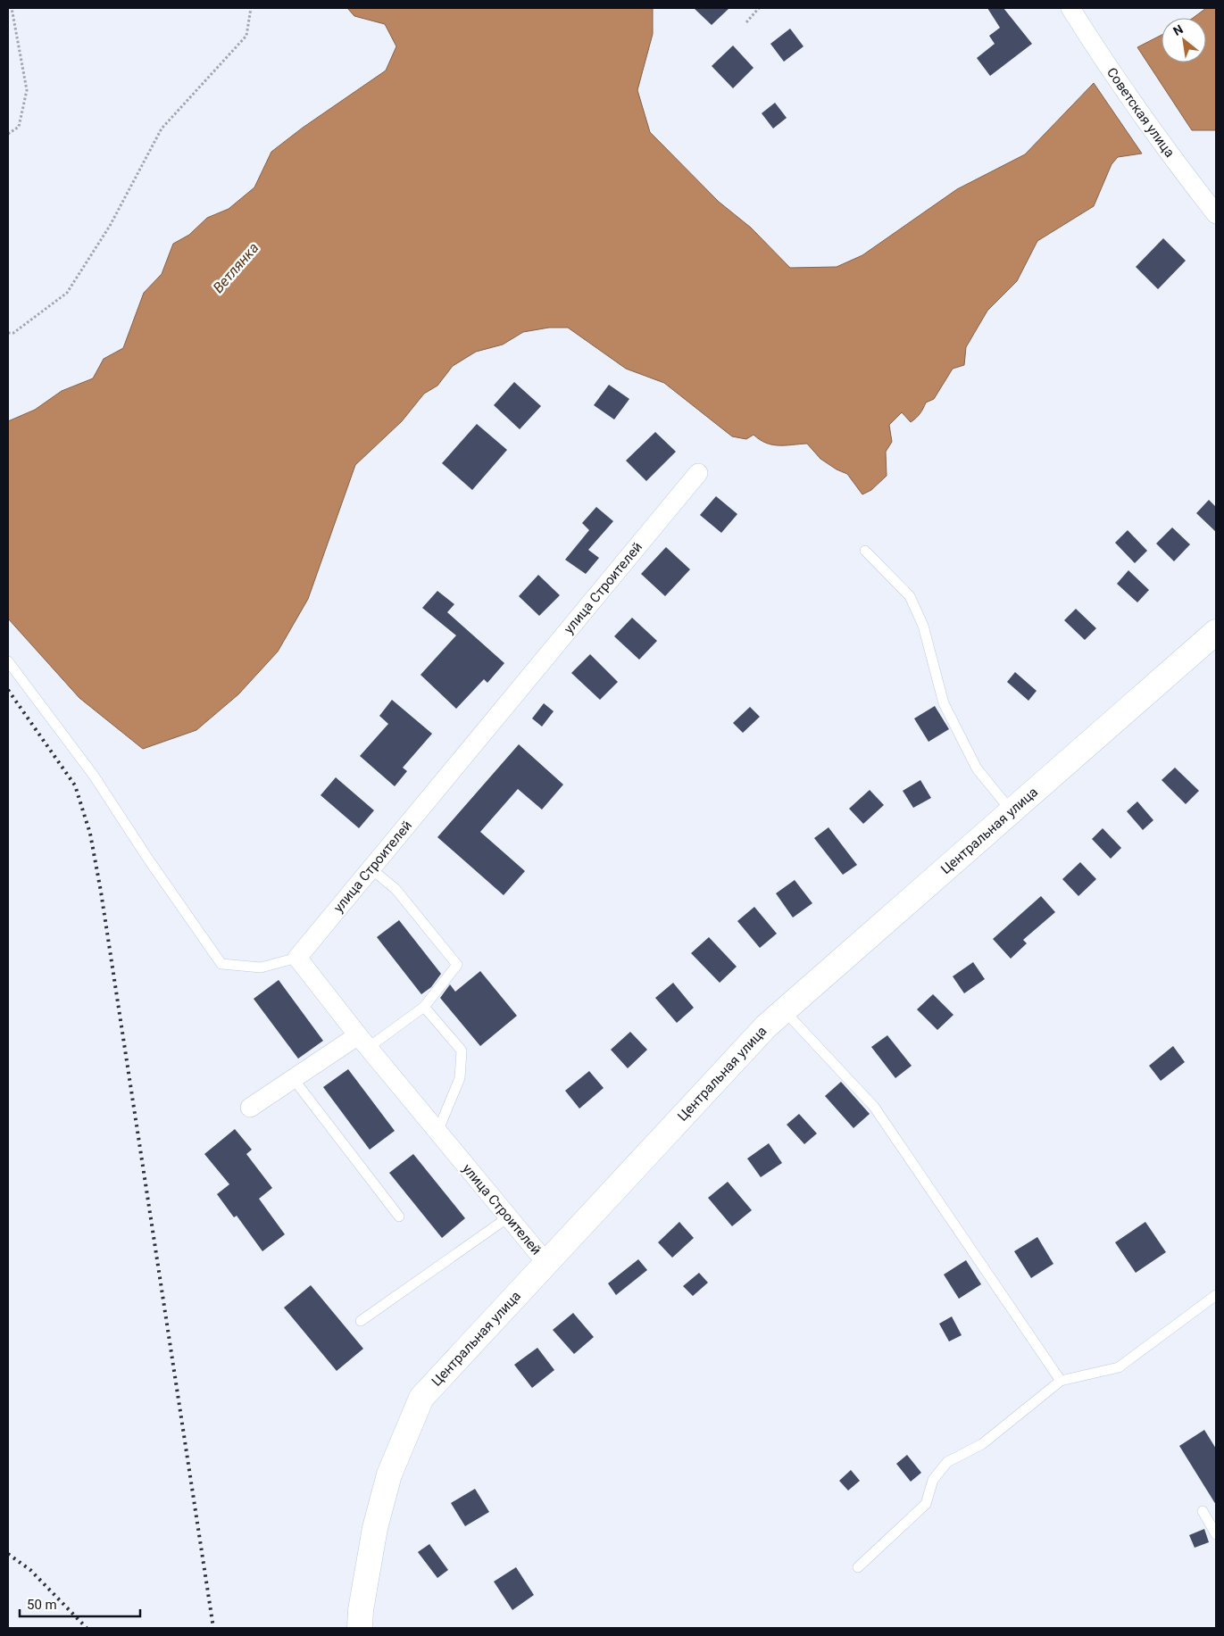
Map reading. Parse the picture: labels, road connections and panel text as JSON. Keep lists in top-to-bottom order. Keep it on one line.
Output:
{"streets":{"main road":["Центральная улица"],"street":["Советская улица","улица Строителей"]},"crossings":[["улица Строителей","Центральная улица"]],"water":["Ветлянка"],"scale_bar":"50 m","north":"top left"}
